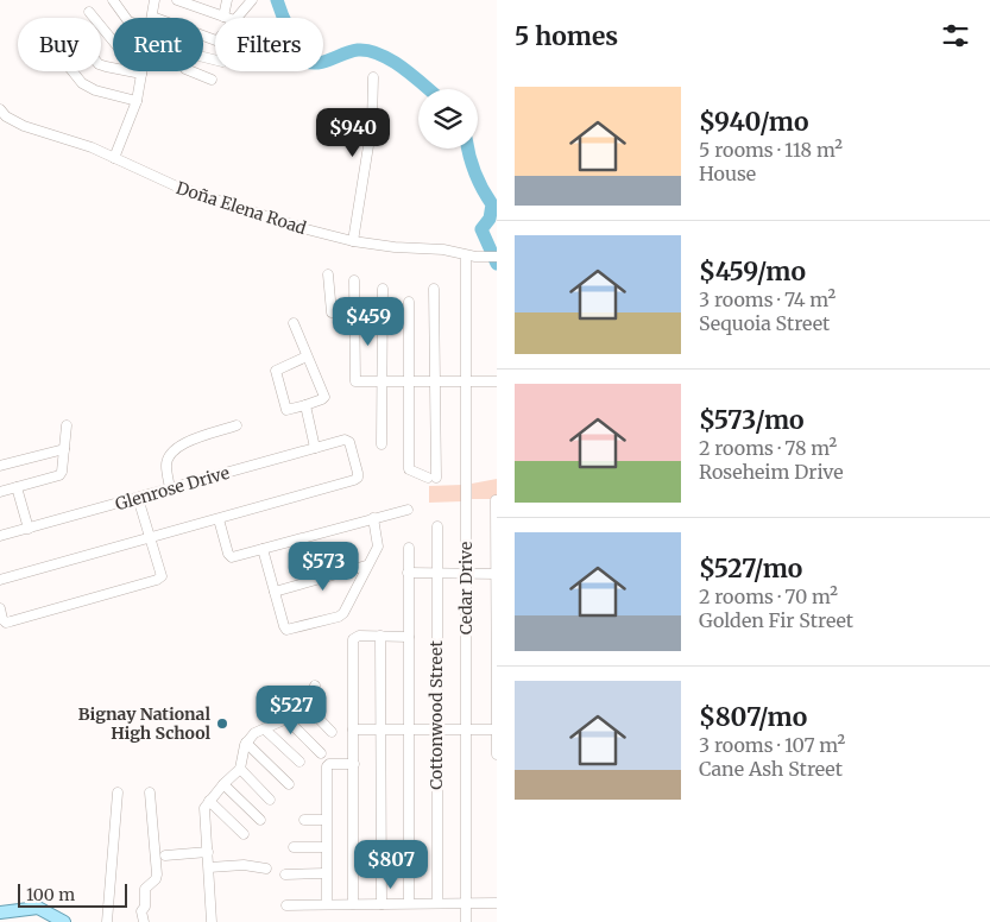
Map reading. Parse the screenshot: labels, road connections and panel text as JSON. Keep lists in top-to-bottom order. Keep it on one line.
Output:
{"streets":{"street":["Doña Elena Road","Glenrose Drive","Cedar Drive","Cottonwood Street"]},"crossings":[["Doña Elena Road","Cedar Drive"]],"places":["Bignay National High School"],"scale_bar":"100 m","page":{"heading":"5 homes","chip":["Buy","Rent","Filters"],"list":[{"name":"$940/mo","note":"5 rooms · 118 m² · House"},{"name":"$459/mo","note":"3 rooms · 74 m² · Sequoia Street"},{"name":"$573/mo","note":"2 rooms · 78 m² · Roseheim Drive"},{"name":"$527/mo","note":"2 rooms · 70 m² · Golden Fir Street"},{"name":"$807/mo","note":"3 rooms · 107 m² · Cane Ash Street"}],"price":["$940","$459","$573","$527","$807"],"scale":"100 m"}}
